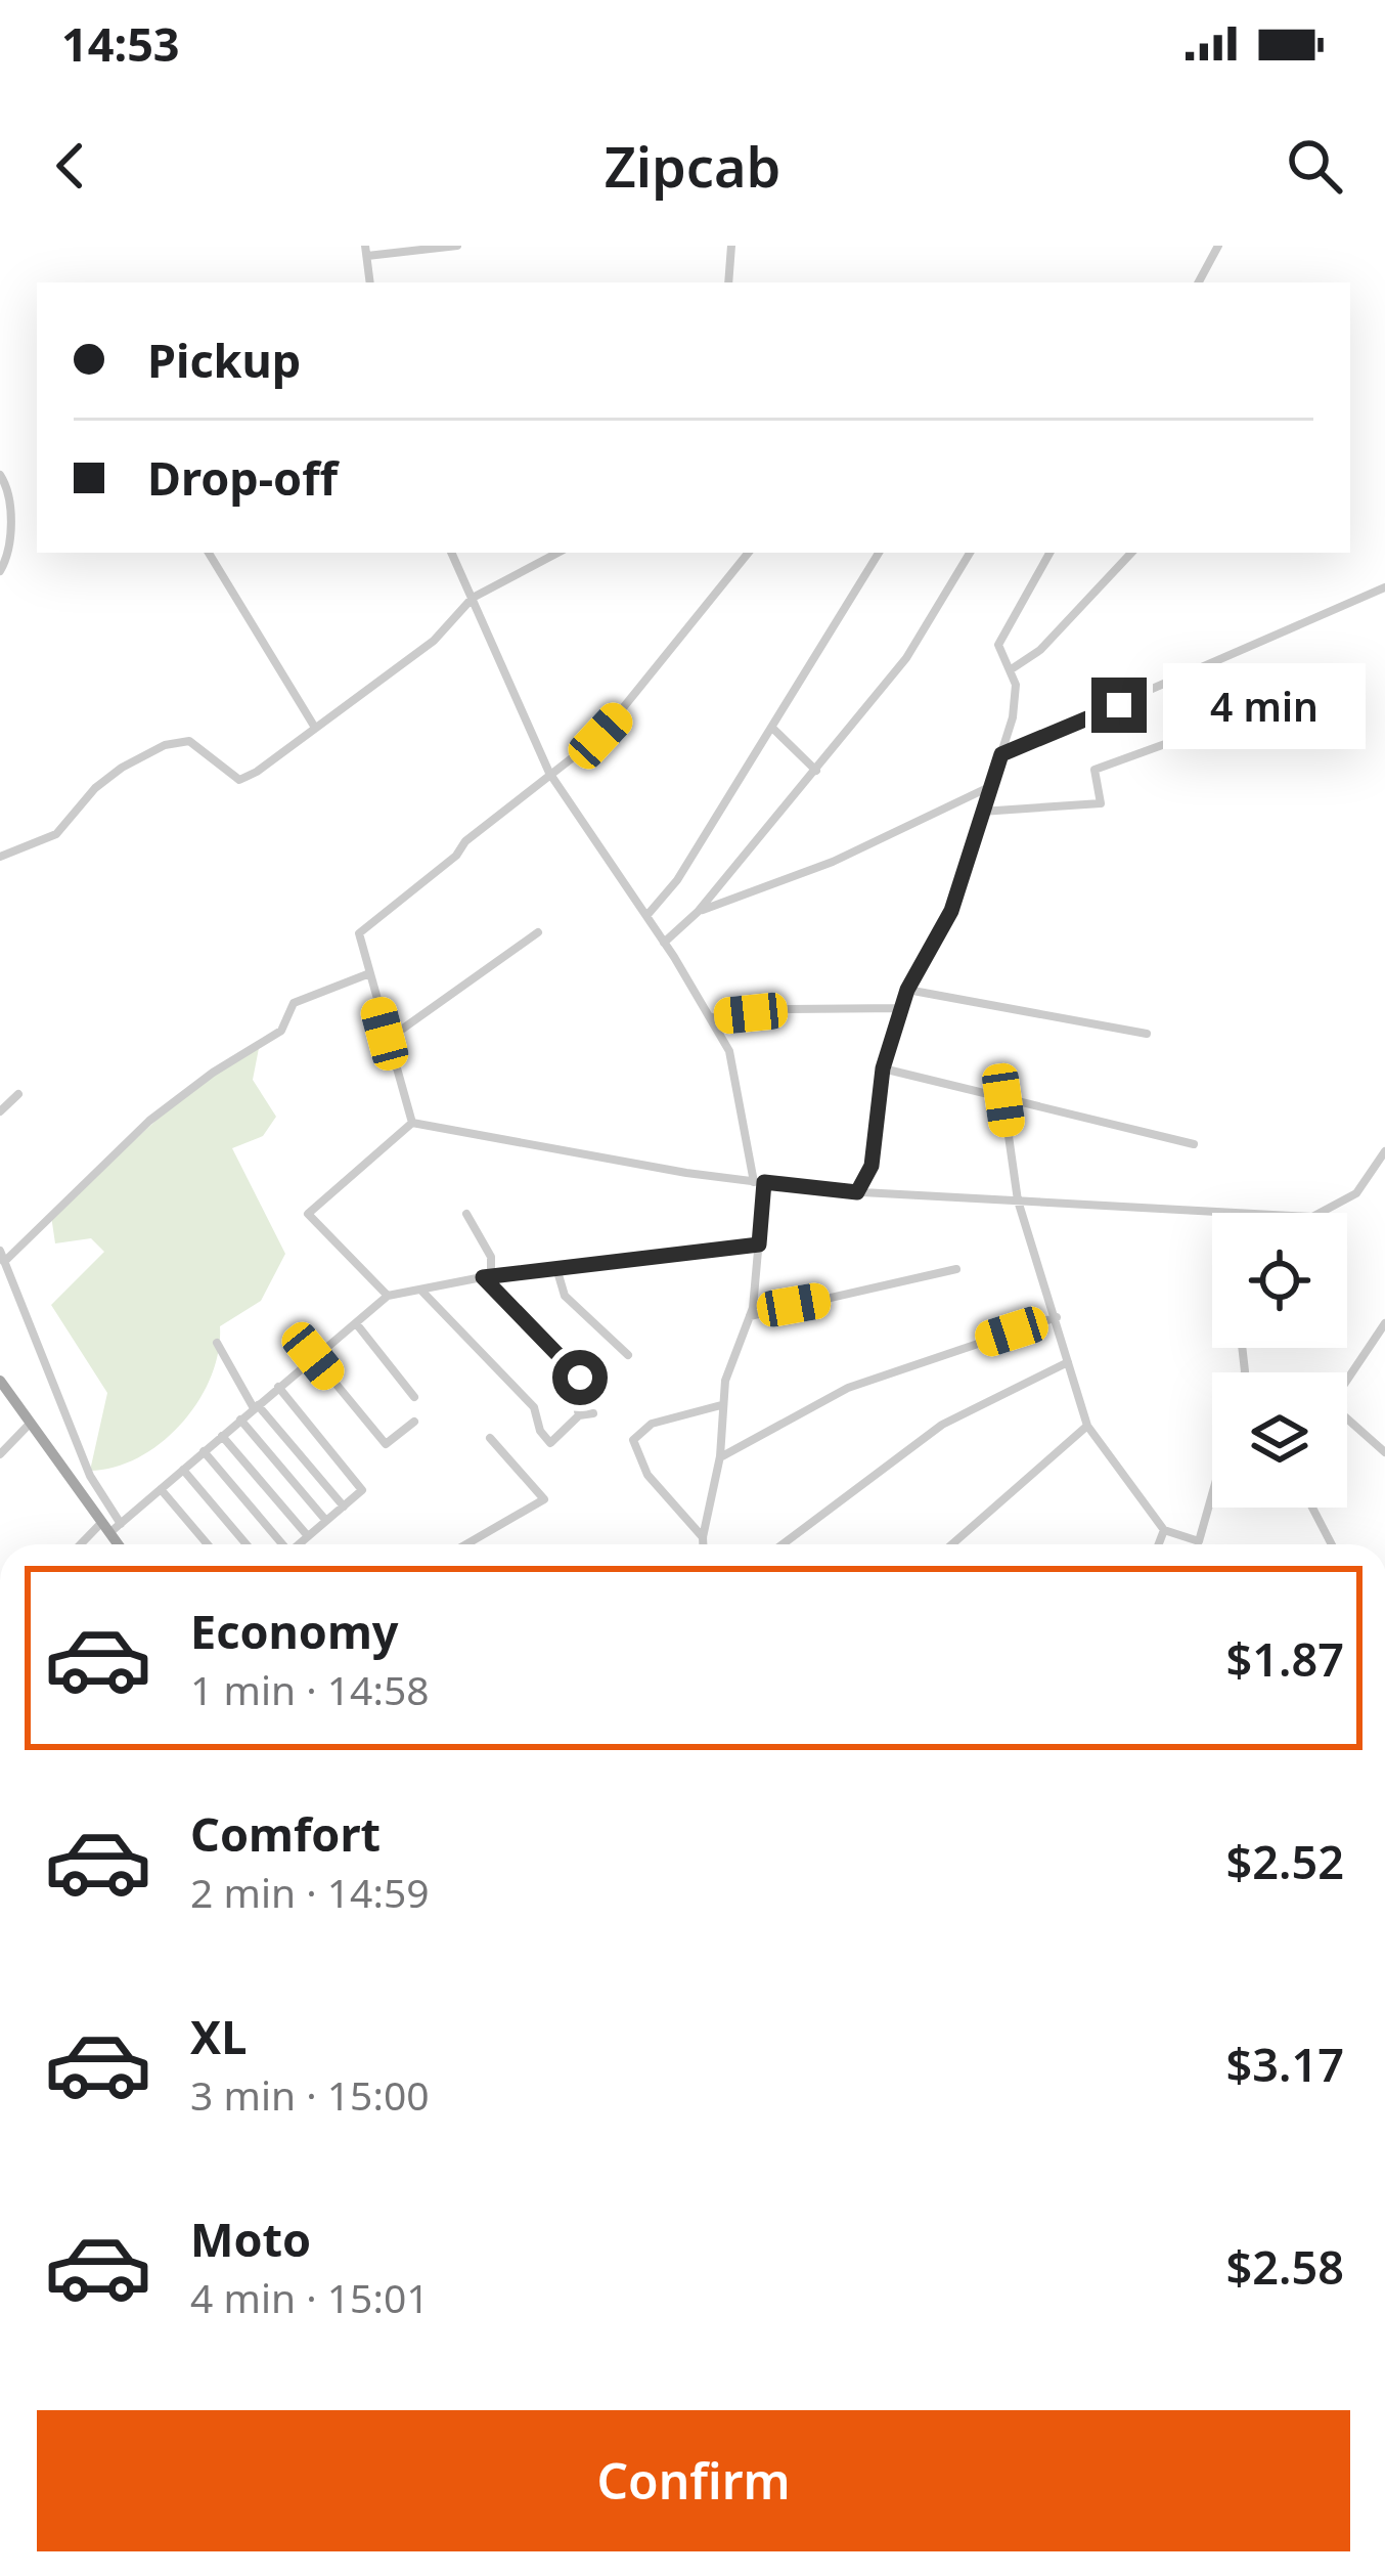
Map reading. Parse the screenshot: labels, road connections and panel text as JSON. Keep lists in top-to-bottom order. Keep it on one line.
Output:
{"page":{"status":"14:53","header":"Zipcab","banner":["Pickup","Drop-off"],"bubble":"4 min","list":[{"name":"Economy","note":"1 min · 14:58","value":"$1.87"},{"name":"Comfort","note":"2 min · 14:59","value":"$2.52"},{"name":"XL","note":"3 min · 15:00","value":"$3.17"},{"name":"Moto","note":"4 min · 15:01","value":"$2.58"}],"buttons":"Confirm"}}
